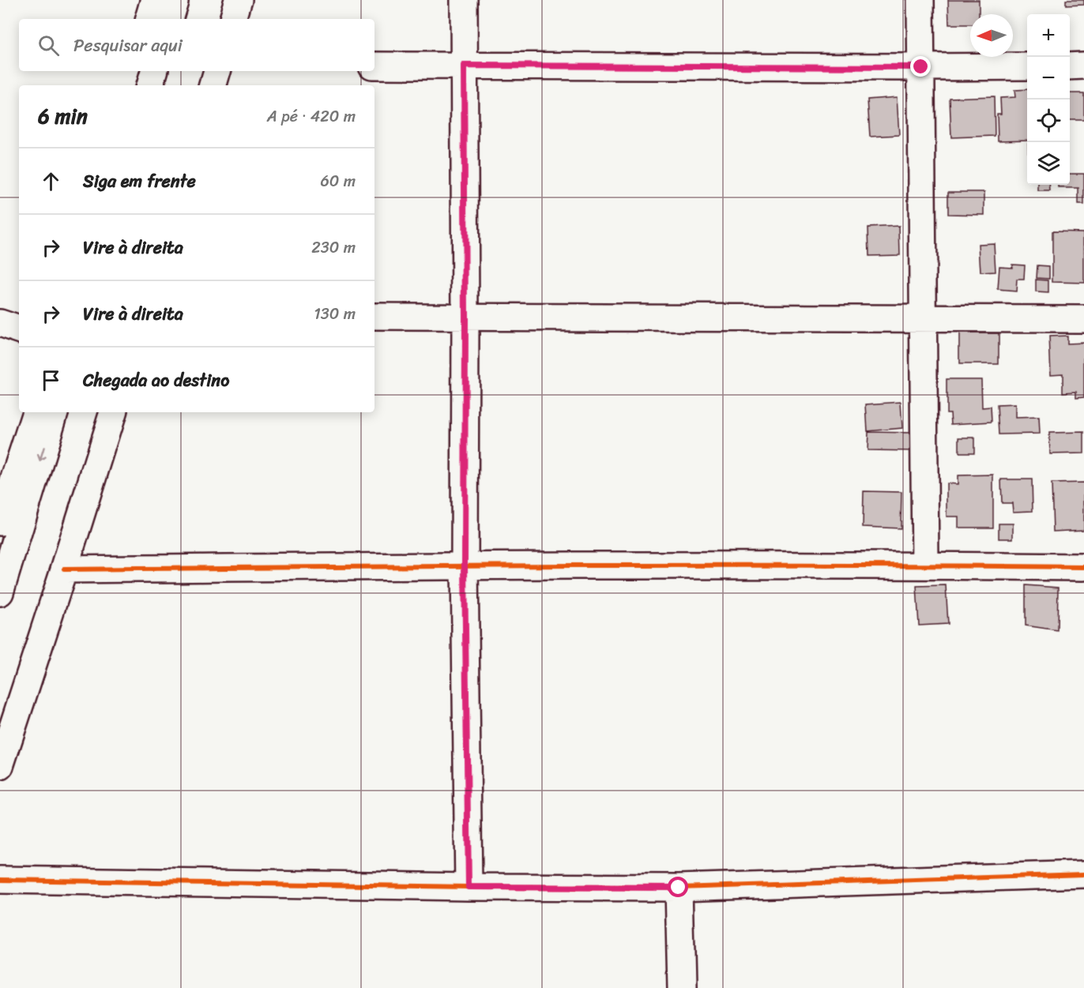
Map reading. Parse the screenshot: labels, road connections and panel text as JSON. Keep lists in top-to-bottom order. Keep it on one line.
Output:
{"north":"left","page":{"map_buttons":["+","−"],"search":"Pesquisar aqui","heading":["6 min","A pé · 420 m"],"list":[["Siga em frente","60 m"],["Vire à direita","230 m"],["Vire à direita","130 m"],"Chegada ao destino"]}}
